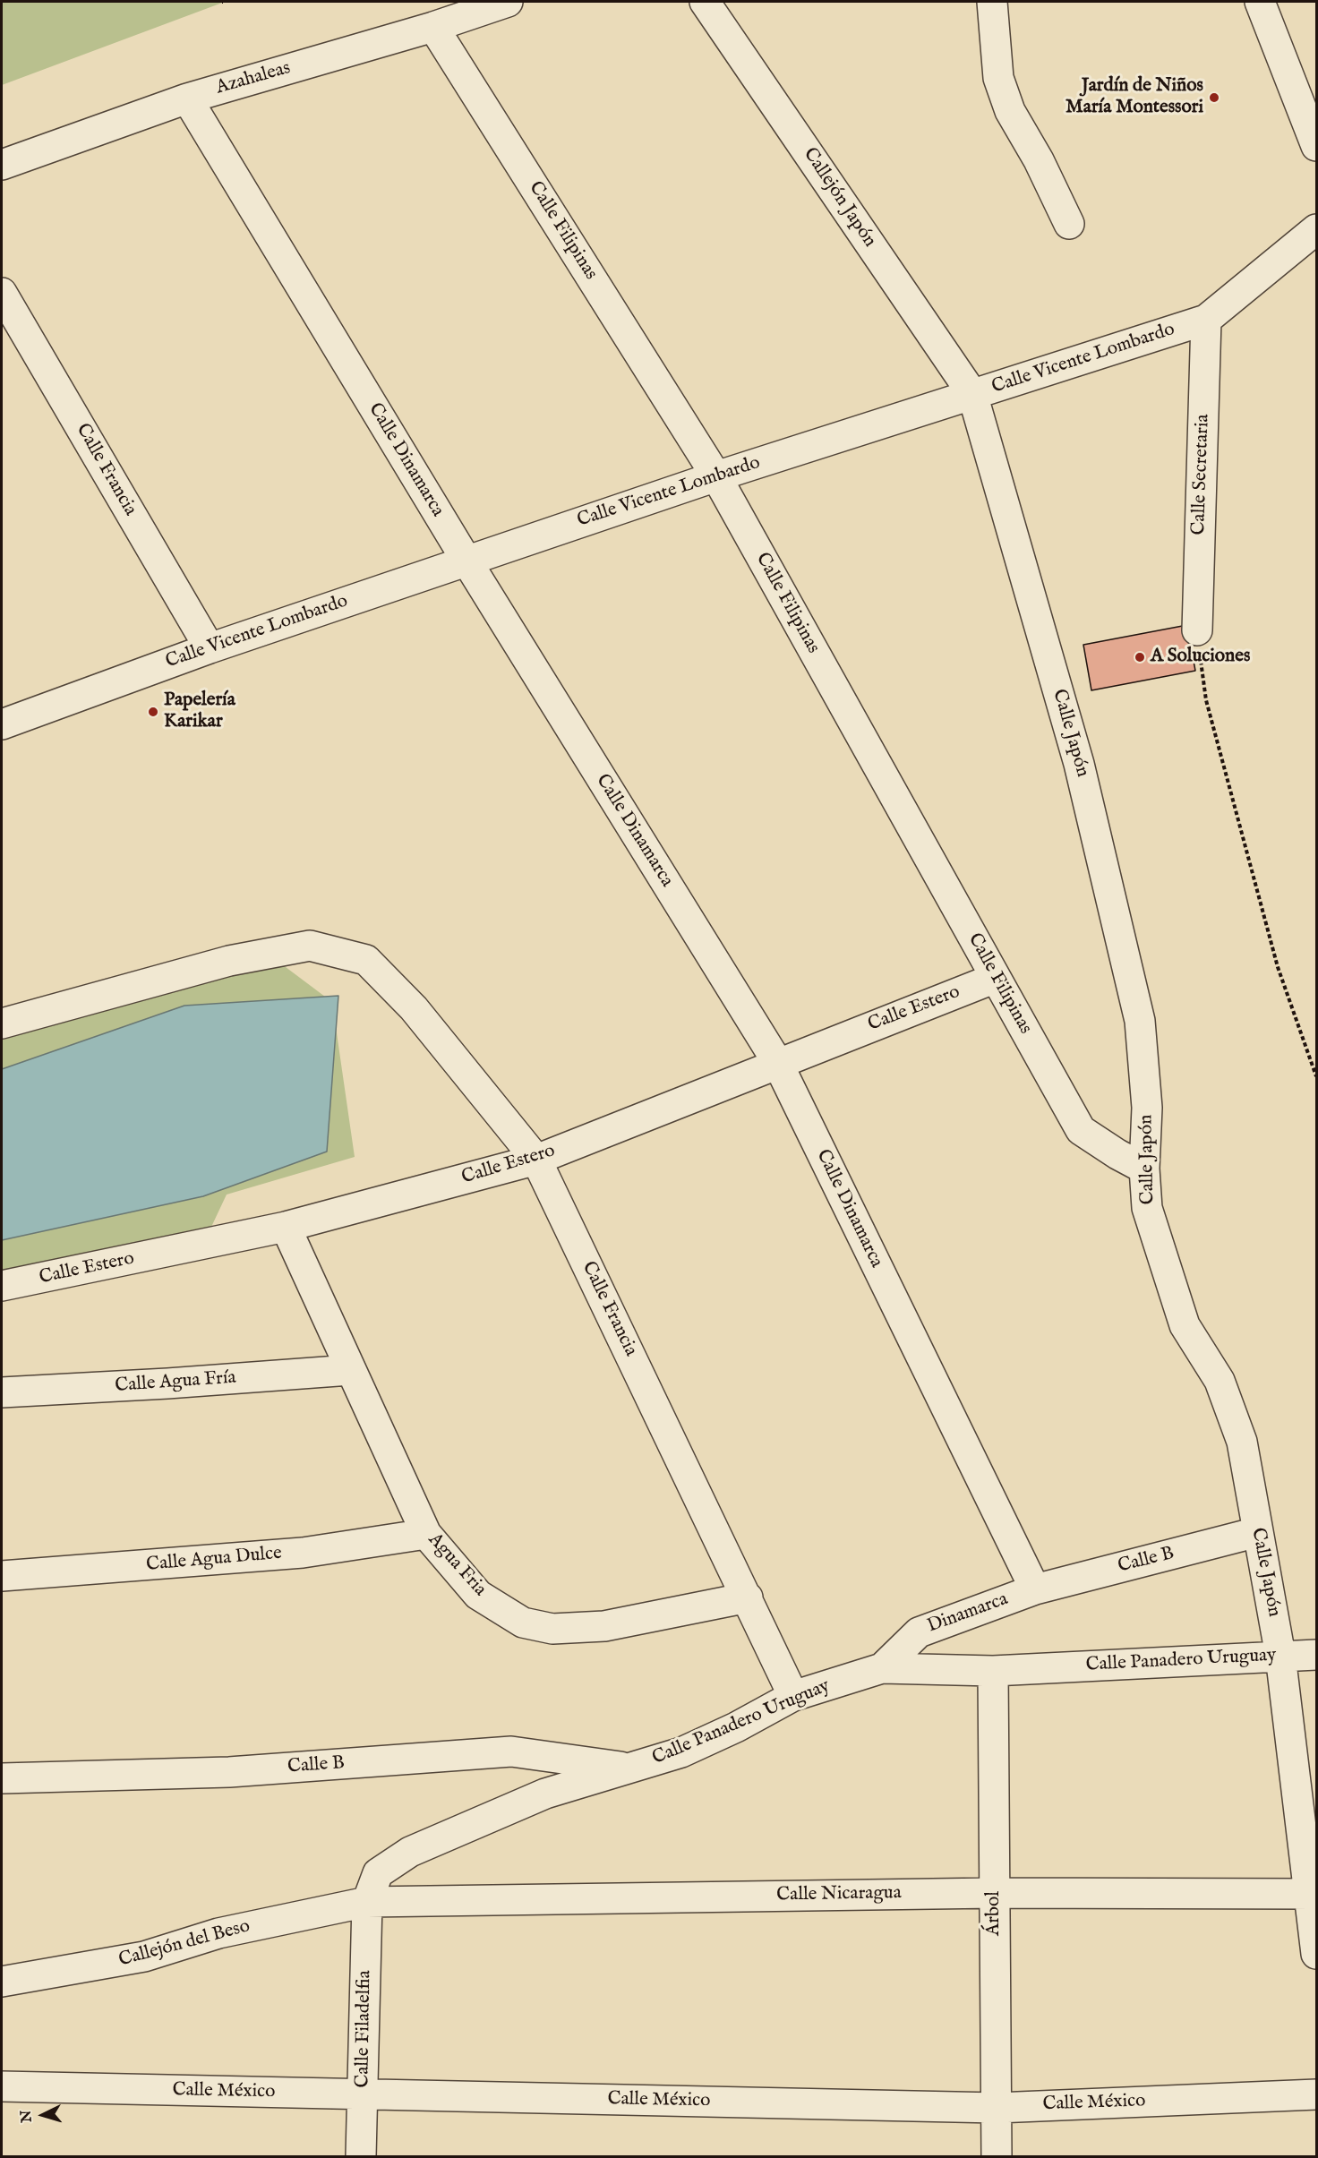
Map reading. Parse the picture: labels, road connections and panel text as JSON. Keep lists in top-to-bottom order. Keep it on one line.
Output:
{"streets":{"street":["Azahaleas","Callejón Japón","Calle Filipinas","Calle Vicente Lombardo","Calle Dinamarca","Calle Francia","Calle Secretaria","Calle Japón","Calle Estero","Calle Agua Fría","Calle Agua Dulce","Calle B","Agua Fria","Dinamarca","Calle Panadero Uruguay","Calle Nicaragua","Árbol","Callejón del Beso","Calle Filadelfia","Calle México"]},"crossings":[["Azahaleas","Calle Filipinas"],["Azahaleas","Calle Dinamarca"],["Callejón Japón","Calle Vicente Lombardo"],["Callejón Japón","Calle Japón"],["Calle Filipinas","Calle Vicente Lombardo"],["Calle Filipinas","Calle Japón"],["Calle Filipinas","Calle Estero"],["Calle Vicente Lombardo","Calle Dinamarca"],["Calle Vicente Lombardo","Calle Francia"],["Calle Vicente Lombardo","Calle Secretaria"],["Calle Vicente Lombardo","Calle Japón"],["Calle Dinamarca","Calle Estero"],["Calle Dinamarca","Calle B"],["Calle Dinamarca","Dinamarca"],["Calle Francia","Calle Estero"],["Calle Francia","Agua Fria"],["Calle Francia","Calle Panadero Uruguay"],["Calle Japón","Calle B"],["Calle Japón","Calle Panadero Uruguay"],["Calle Japón","Calle Nicaragua"],["Calle Estero","Agua Fria"],["Calle Agua Fría","Agua Fria"],["Calle Agua Dulce","Agua Fria"],["Calle B","Dinamarca"],["Calle B","Calle Panadero Uruguay"],["Dinamarca","Calle Panadero Uruguay"],["Calle Panadero Uruguay","Calle Nicaragua"],["Calle Panadero Uruguay","Árbol"],["Calle Panadero Uruguay","Callejón del Beso"],["Calle Panadero Uruguay","Calle Filadelfia"],["Calle Nicaragua","Árbol"],["Calle Nicaragua","Callejón del Beso"],["Calle Nicaragua","Calle Filadelfia"],["Árbol","Calle México"],["Callejón del Beso","Calle Filadelfia"],["Calle Filadelfia","Calle México"]],"places":["Jardín de Niños María Montessori","A Soluciones","Papelería Karikar"],"north":"left"}
